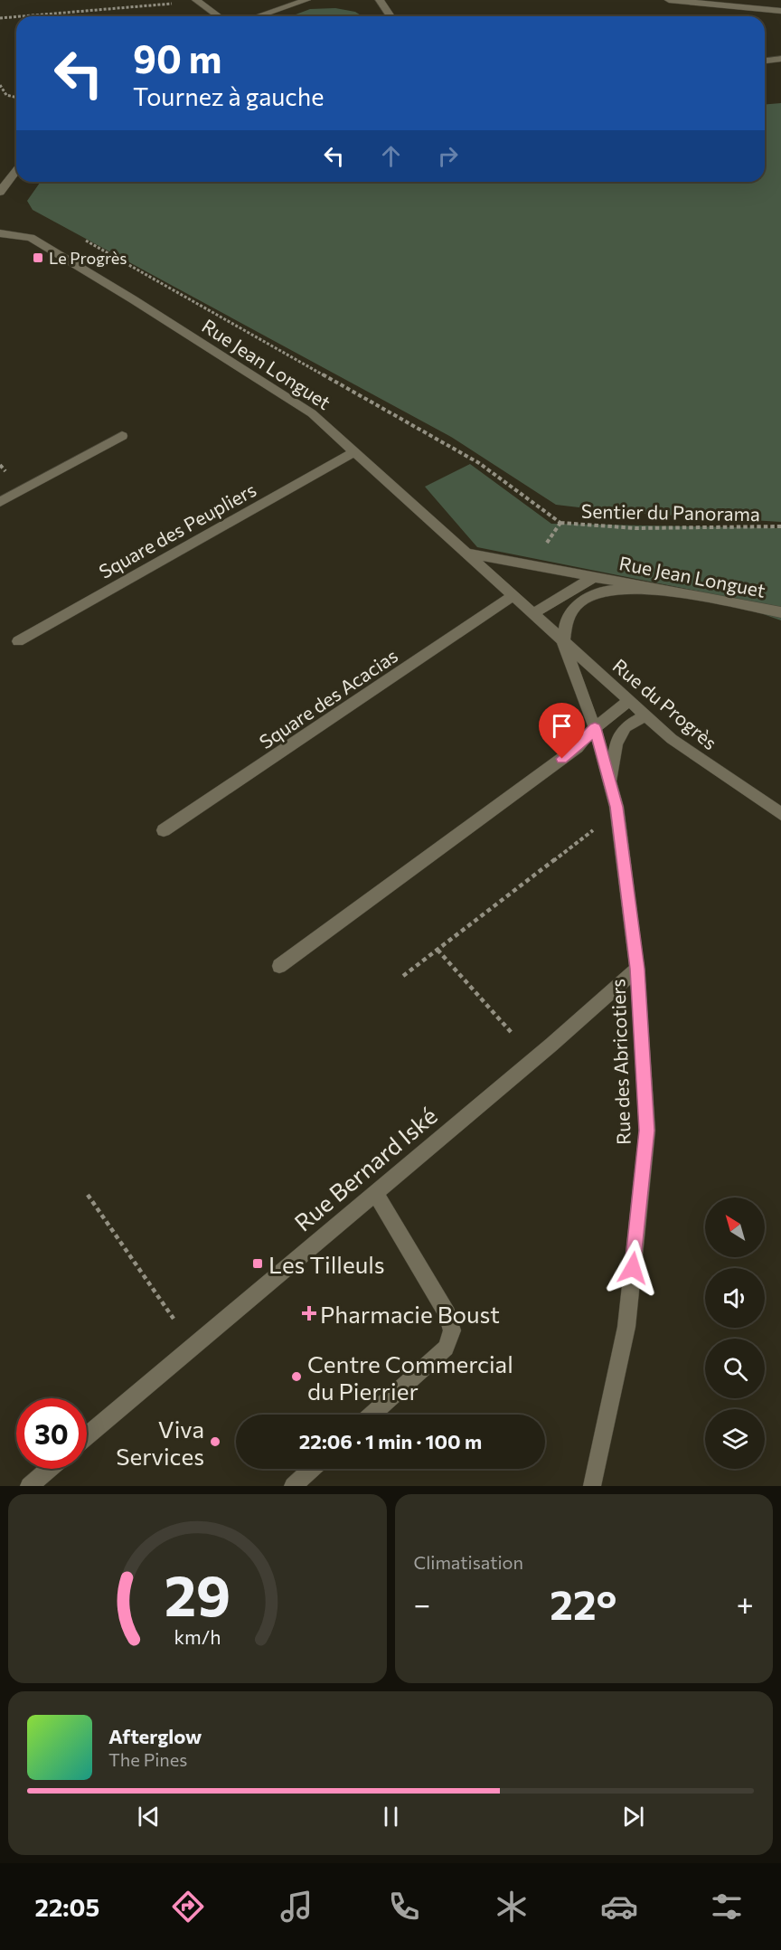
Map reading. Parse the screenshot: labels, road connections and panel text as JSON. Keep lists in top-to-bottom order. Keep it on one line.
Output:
{"streets":{"street":["Rue Jean Longuet","Square des Peupliers","Square des Acacias","Rue du Progrès","Rue des Abricotiers","Rue Bernard Iské"],"path":["Sentier du Panorama"]},"crossings":[["Rue Jean Longuet","Square des Peupliers"],["Rue Jean Longuet","Square des Acacias"],["Rue Jean Longuet","Rue du Progrès"],["Rue du Progrès","Rue des Abricotiers"],["Rue des Abricotiers","Rue Bernard Iské"]],"places":{"transit":["Le Progrès","Les Tilleuls"],"health":["Pharmacie Boust"],"other":["Centre Commercial du Pierrier","Viva Services"]},"north":"top left","page":{"turn":["90 m","Tournez à gauche"],"limit":"30","trip":"22:06 · 1 min · 100 m","tile":"Climatisation","heat":["−","22°","+"],"song":["Afterglow","The Pines"],"tabs":"22:05","gauge":["29","km/h"]}}
